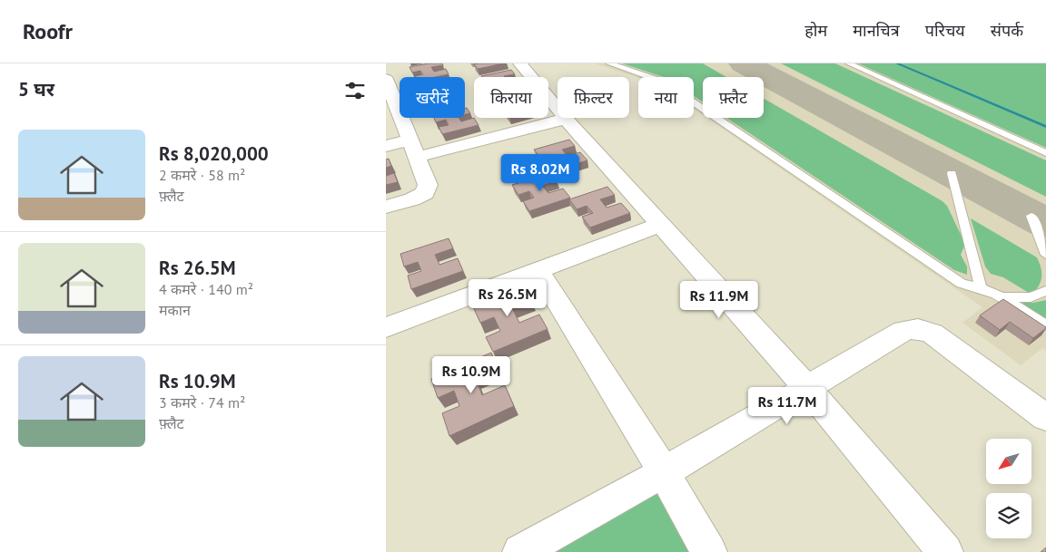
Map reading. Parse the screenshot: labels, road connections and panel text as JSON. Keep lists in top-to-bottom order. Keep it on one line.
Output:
{"north":"bottom left","page":{"header":"Roofr","nav":["होम","मानचित्र","परिचय","संपर्क"],"heading":"5 घर","chip":["खरीदें","किराया","फ़िल्टर","नया","फ़्लैट"],"list":[{"name":"Rs 8,020,000","note":"2 कमरे · 58 m² · फ़्लैट"},{"name":"Rs 26.5M","note":"4 कमरे · 140 m² · मकान"},{"name":"Rs 10.9M","note":"3 कमरे · 74 m² · फ़्लैट"}],"price":["Rs 8.02M","Rs 26.5M","Rs 11.9M","Rs 10.9M","Rs 11.7M"]}}
